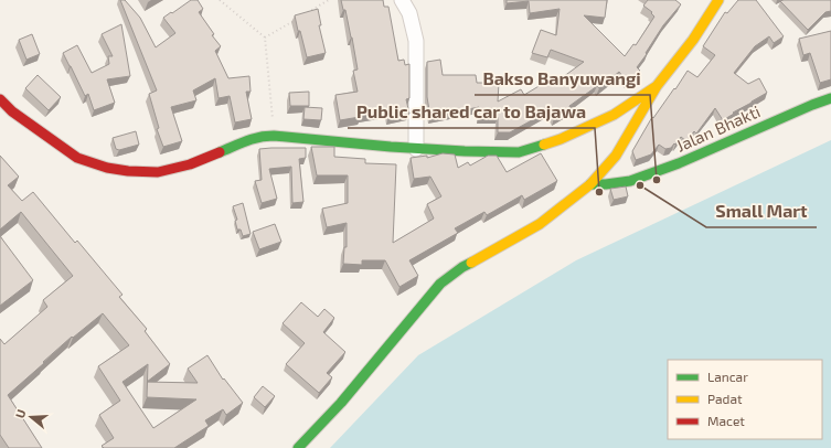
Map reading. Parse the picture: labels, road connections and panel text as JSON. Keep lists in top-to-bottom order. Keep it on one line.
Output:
{"streets":{"main road":["Jalan Bhakti"]},"places":["Bakso Banyuwangi","Small Mart","Public shared car to Bajawa"],"legend":["Lancar","Padat","Macet"],"north":"left"}
